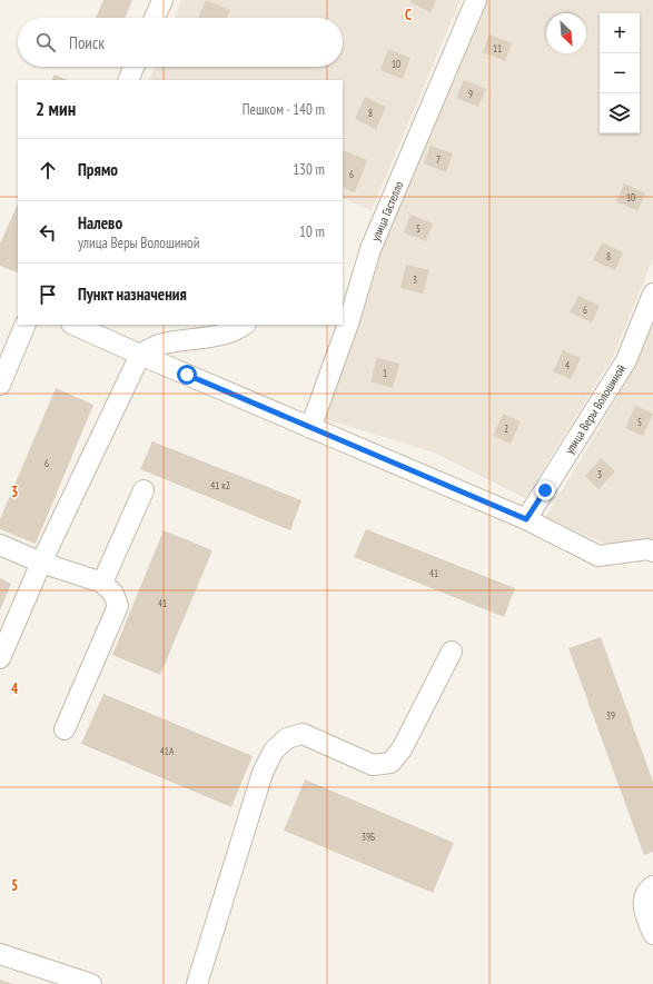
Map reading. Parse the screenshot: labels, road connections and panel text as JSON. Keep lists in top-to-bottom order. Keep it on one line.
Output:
{"streets":{"street":["улица Гастелло","улица Веры Волошиной"]},"house_numbers":["11","10","9","8","7","6","10","5","8","3","6","4","1","5","2","6","3","41 к2","41","41","39","41А","39Б"],"north":"bottom right","page":{"map_buttons":["+","−"],"search":"Поиск","heading":["2 мин","Пешком · 140 m"],"list":[["Прямо","130 m"],["Налево","улица Веры Волошиной","10 m"],"Пункт назначения"]},"grid":{"columns":["C"],"rows":["3","4","5"]}}
